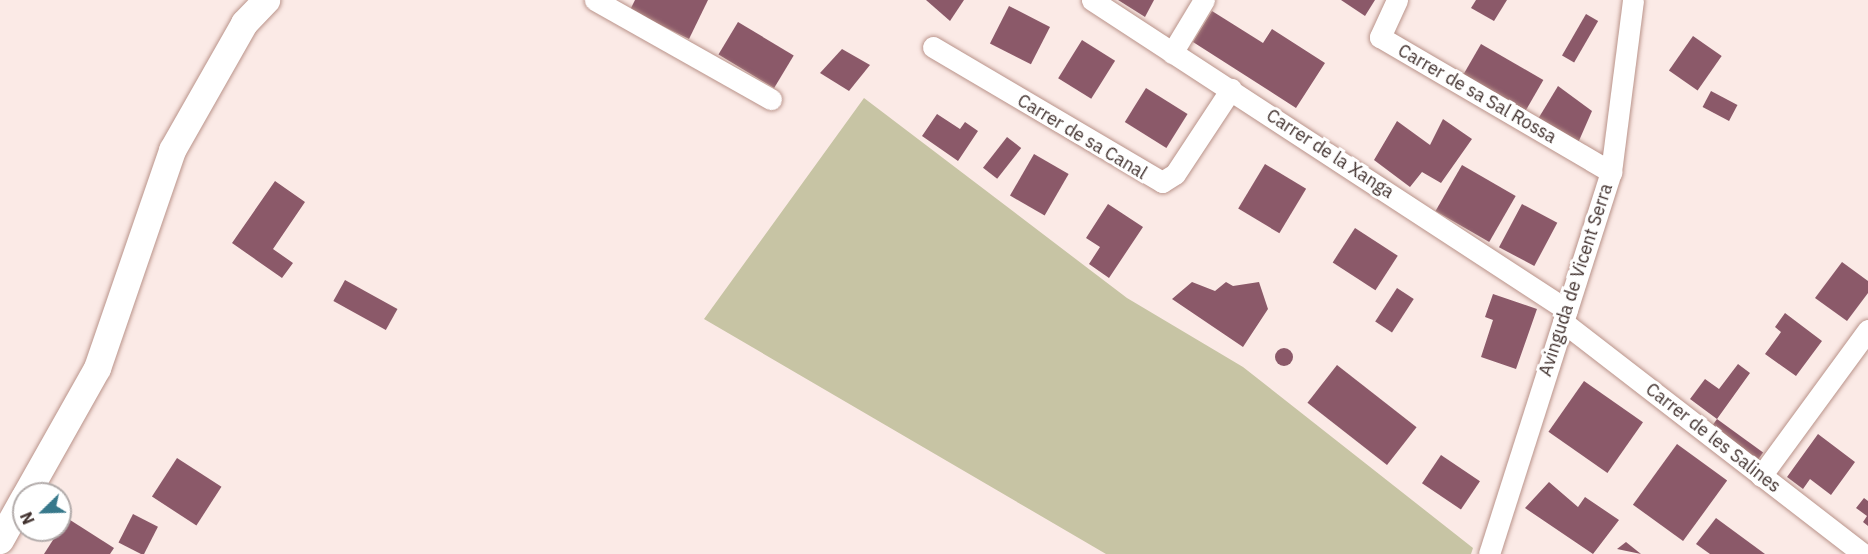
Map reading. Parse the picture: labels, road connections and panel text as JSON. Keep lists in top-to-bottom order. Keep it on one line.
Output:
{"streets":{"street":["Carrer de sa Sal Rossa","Carrer de sa Canal","Carrer de la Xanga","Avinguda de Vicent Serra","Carrer de les Salines"]},"crossings":[["Carrer de sa Sal Rossa","Avinguda de Vicent Serra"],["Carrer de sa Canal","Carrer de la Xanga"],["Carrer de la Xanga","Avinguda de Vicent Serra"],["Carrer de la Xanga","Carrer de les Salines"],["Avinguda de Vicent Serra","Carrer de les Salines"]],"north":"bottom left"}
